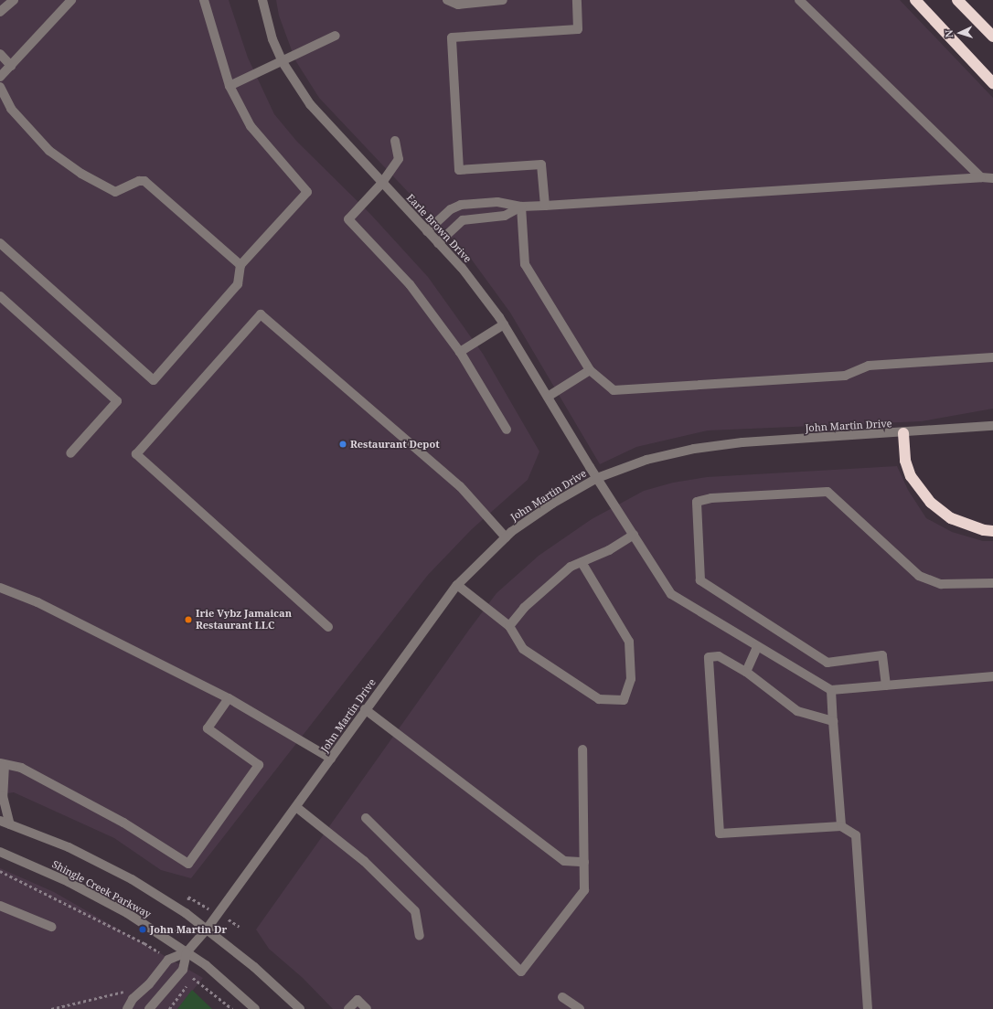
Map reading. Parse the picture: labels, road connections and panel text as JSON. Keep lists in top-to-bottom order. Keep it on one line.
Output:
{"streets":{"street":["Earle Brown Drive","John Martin Drive","Shingle Creek Parkway"]},"crossings":[["Earle Brown Drive","John Martin Drive"],["John Martin Drive","Shingle Creek Parkway"]],"places":["Restaurant Depot","Irie Vybz Jamaican Restaurant LLC","John Martin Dr"],"north":"left"}
